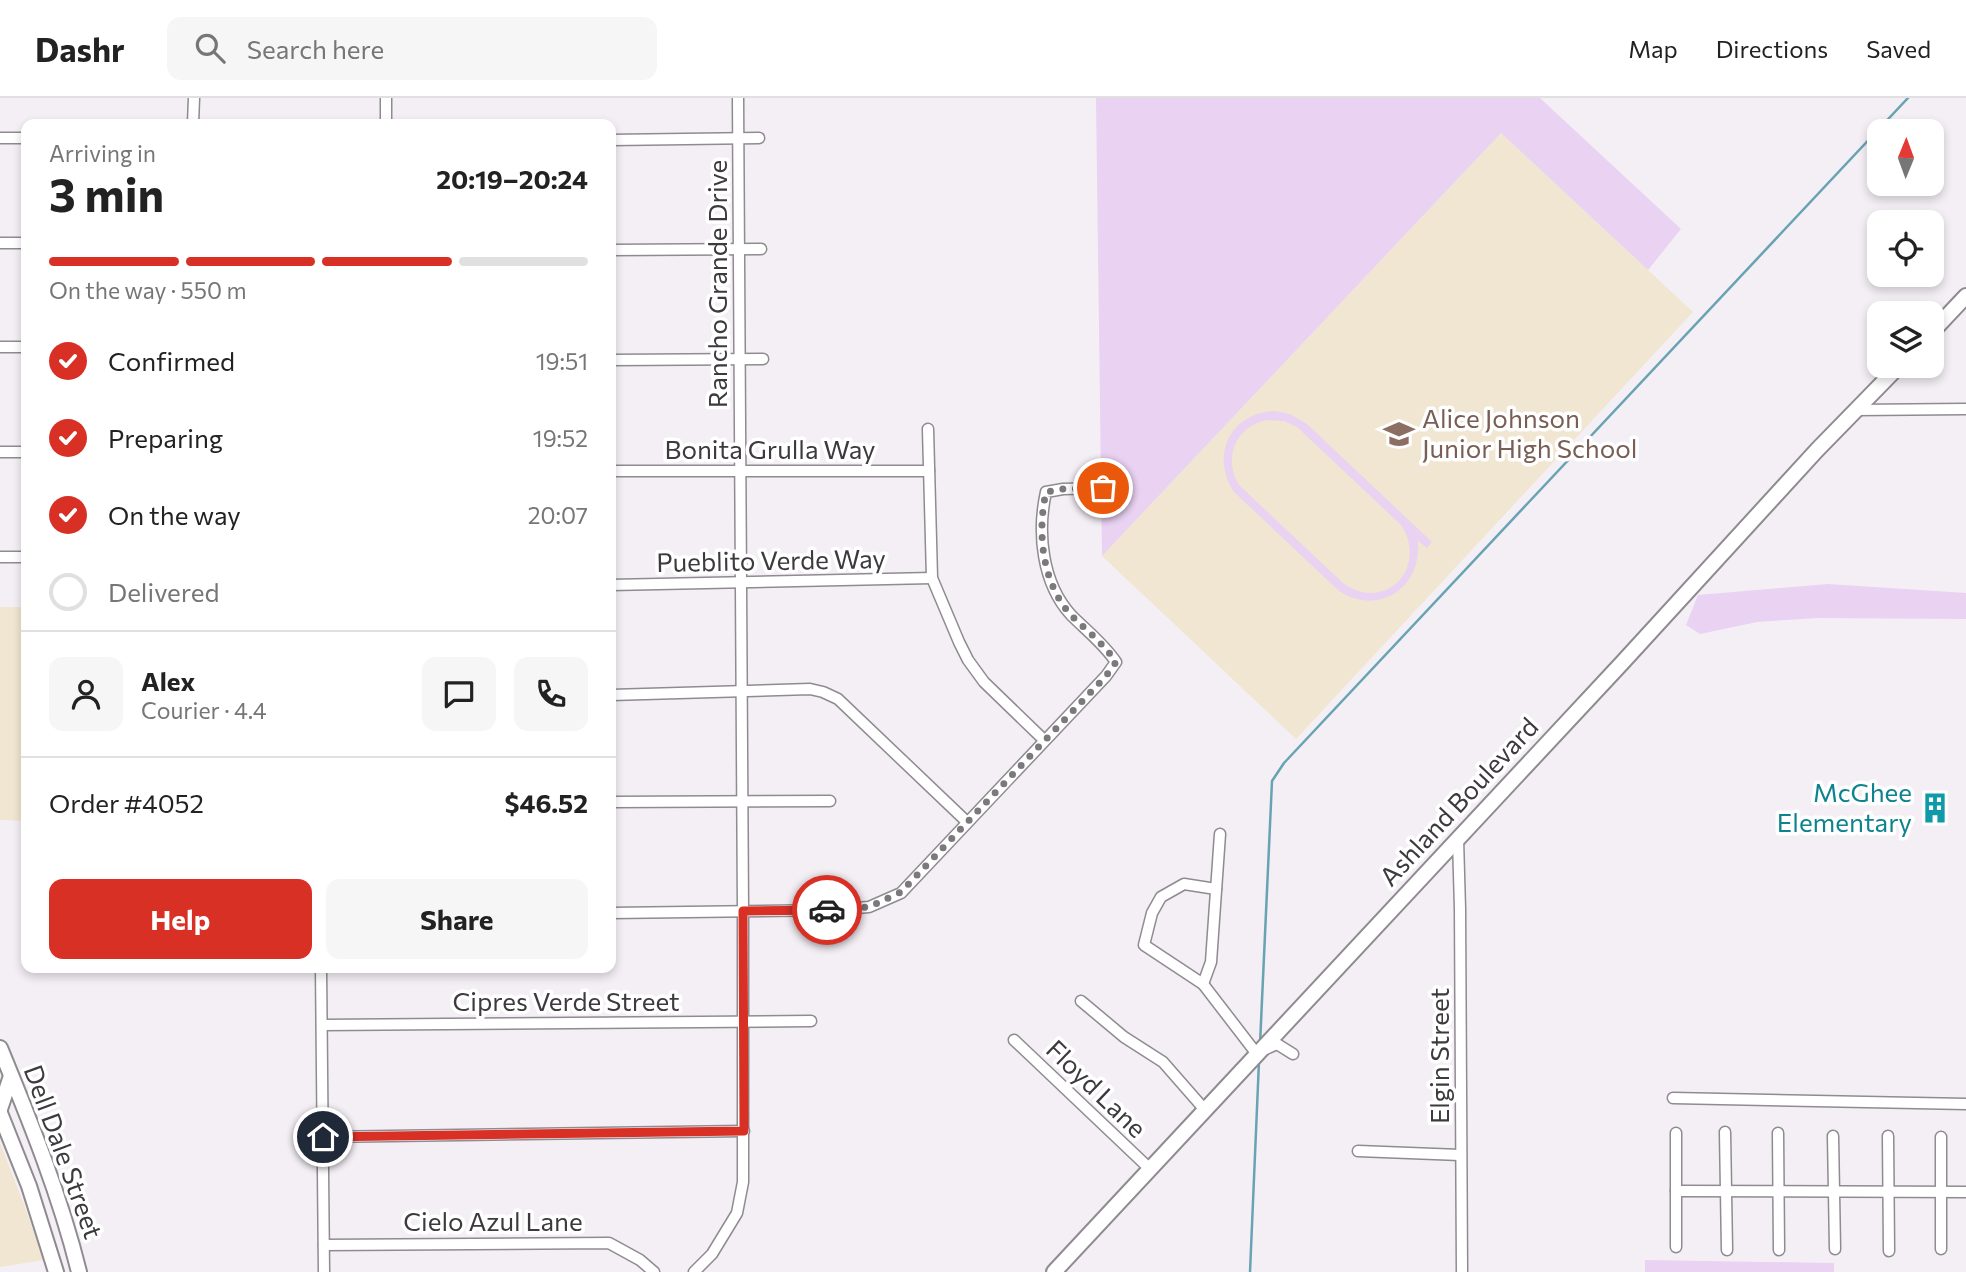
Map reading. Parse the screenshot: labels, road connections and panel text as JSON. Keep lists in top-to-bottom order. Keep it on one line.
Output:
{"streets":{"street":["Rancho Grande Drive","Bonita Grulla Way","Pueblito Verde Way","Ashland Boulevard","Cipres Verde Street","Elgin Street","Floyd Lane","Dell Dale Street","Cielo Azul Lane"]},"crossings":[["Rancho Grande Drive","Bonita Grulla Way"],["Rancho Grande Drive","Pueblito Verde Way"],["Rancho Grande Drive","Cipres Verde Street"],["Ashland Boulevard","Elgin Street"],["Ashland Boulevard","Floyd Lane"]],"places":{"school or university":["Alice Johnson Junior High School"],"building":["McGhee Elementary"]},"north":"top","page":{"header":"Dashr","search":"Search here","nav":["Map","Directions","Saved"],"heading":["3 min","Arriving in","20:19–20:24"],"panel":["Alex","Courier · 4.4","Order #4052","$46.52"],"bar":"On the way · 550 m","list":[["Confirmed","19:51"],["Preparing","19:52"],["On the way","20:07"],"Delivered"],"buttons":["Help","Share"]}}
